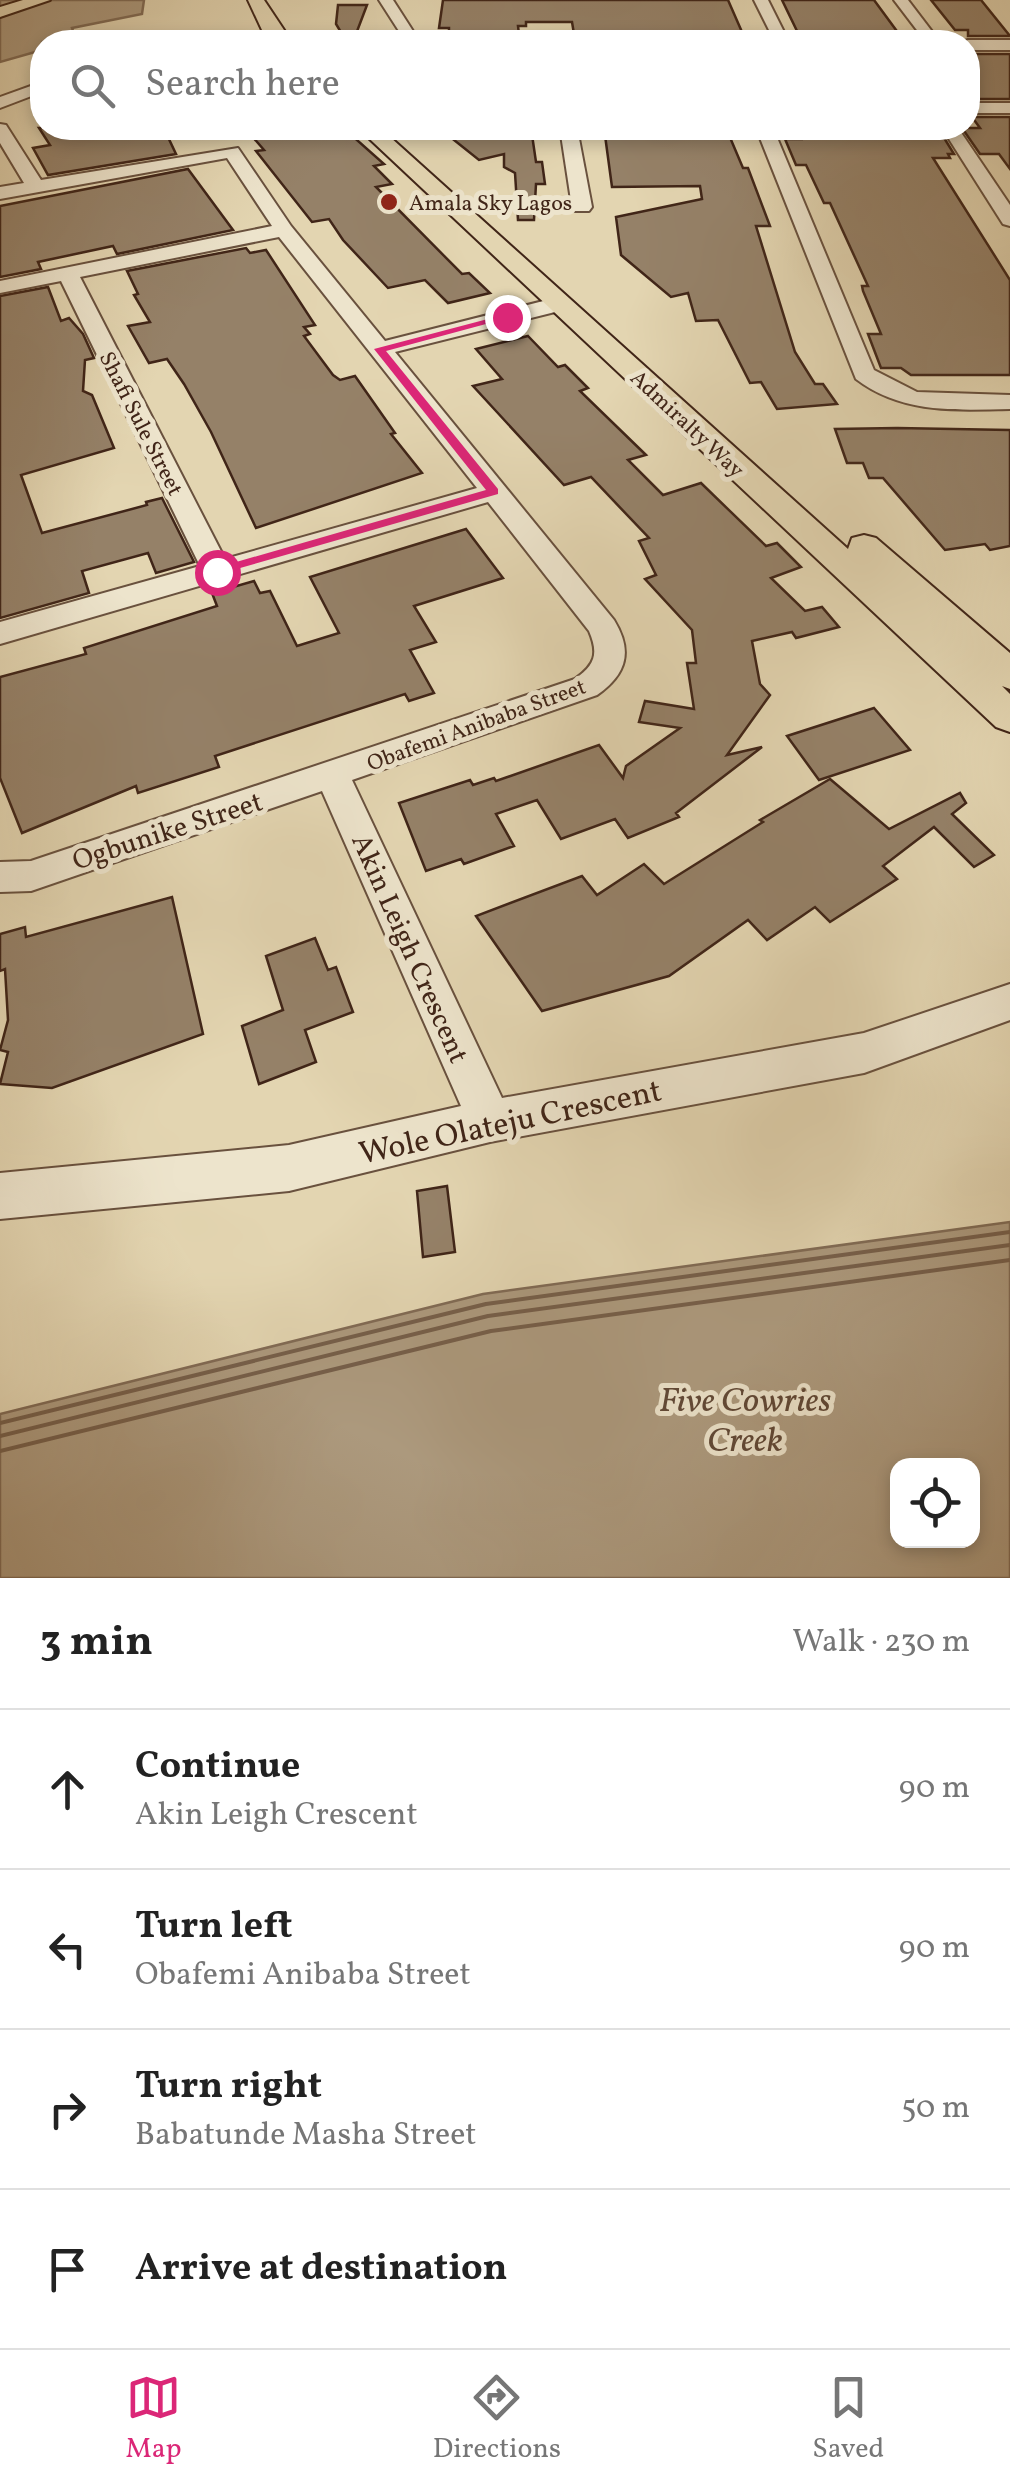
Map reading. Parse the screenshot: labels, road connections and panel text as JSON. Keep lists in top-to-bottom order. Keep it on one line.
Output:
{"streets":{"main road":["Admiralty Way"],"street":["Shafi Sule Street","Obafemi Anibaba Street","Ogbunike Street","Akin Leigh Crescent","Wole Olateju Crescent"]},"crossings":[["Obafemi Anibaba Street","Ogbunike Street"],["Obafemi Anibaba Street","Akin Leigh Crescent"],["Ogbunike Street","Akin Leigh Crescent"],["Akin Leigh Crescent","Wole Olateju Crescent"]],"water":["Five Cowries Creek"],"places":["Amala Sky Lagos"],"page":{"search":"Search here","heading":["3 min","Walk · 230 m"],"list":[["Continue","Akin Leigh Crescent","90 m"],["Turn left","Obafemi Anibaba Street","90 m"],["Turn right","Babatunde Masha Street","50 m"],"Arrive at destination"],"nav":["Map","Directions","Saved"]}}
